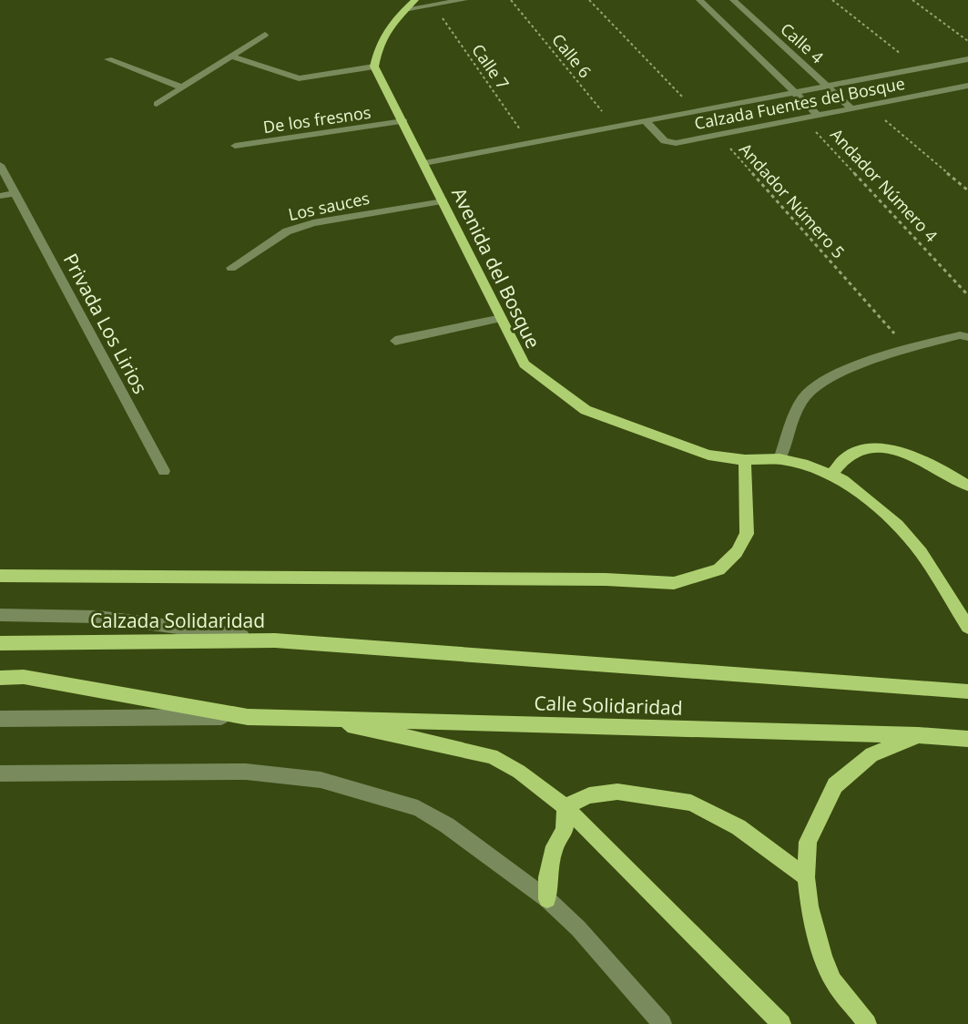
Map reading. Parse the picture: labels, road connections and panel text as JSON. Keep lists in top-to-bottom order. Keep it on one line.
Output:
{"streets":{"main road":["Avenida del Bosque","Calzada Solidaridad","Calle Solidaridad"],"street":["Calle 4","Calzada Fuentes del Bosque","De los fresnos","Andador Número 4","Los sauces","Privada Los Lirios"],"path":["Calle 6","Calle 7","Andador Número 5"]},"crossings":[["Calle 4","Calzada Fuentes del Bosque"],["Calle 6","Calzada Fuentes del Bosque"],["Calle 7","Calzada Fuentes del Bosque"],["Calzada Fuentes del Bosque","Andador Número 4"],["Calzada Fuentes del Bosque","Andador Número 5"],["Calzada Fuentes del Bosque","Avenida del Bosque"],["De los fresnos","Avenida del Bosque"],["Los sauces","Avenida del Bosque"],["Calzada Solidaridad","Calle Solidaridad"]]}
